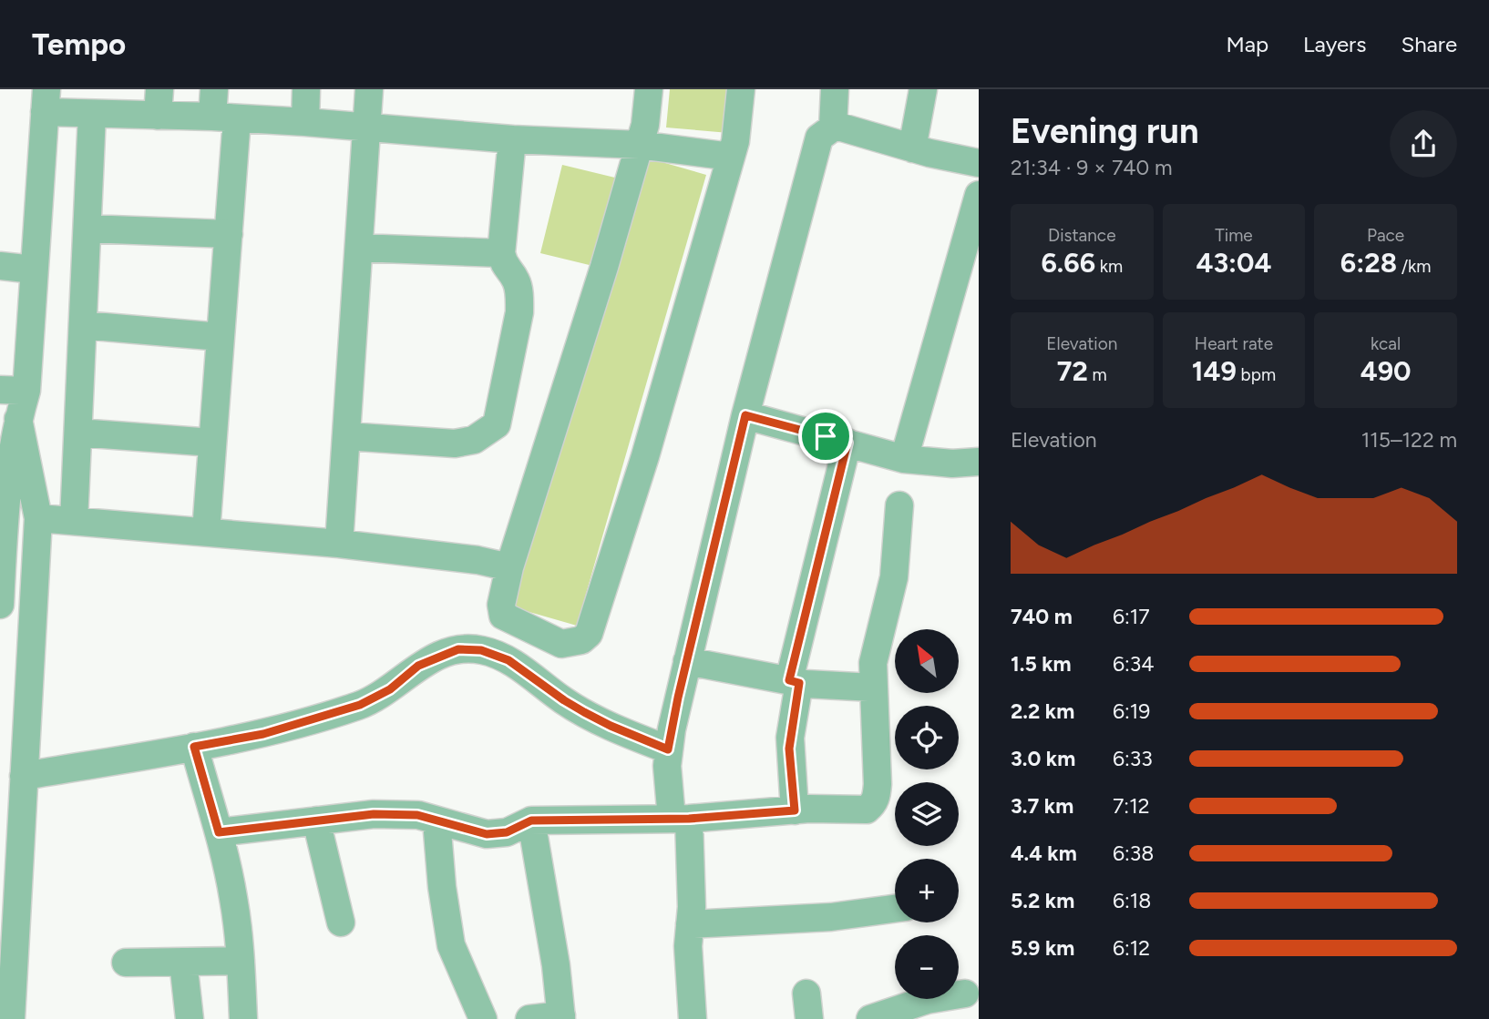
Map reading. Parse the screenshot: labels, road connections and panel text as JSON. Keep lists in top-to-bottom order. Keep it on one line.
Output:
{"north":"top left","page":{"header":"Tempo","nav":["Map","Layers","Share"],"heading":["Evening run","21:34 · 9 × 740 m"],"stats":[["Distance","6.66 km"],["Time","43:04"],["Pace","6:28 /km"],["Elevation","72 m"],["Heart rate","149 bpm"],["kcal","490"]],"chart":["Elevation","115–122 m"],"list":[{"name":"740 m","note":"6:17"},{"name":"1.5 km","note":"6:34"},{"name":"2.2 km","note":"6:19"},{"name":"3.0 km","note":"6:33"},{"name":"3.7 km","note":"7:12"},{"name":"4.4 km","note":"6:38"},{"name":"5.2 km","note":"6:18"},{"name":"5.9 km","note":"6:12"}],"map_buttons":["+","−"]}}
